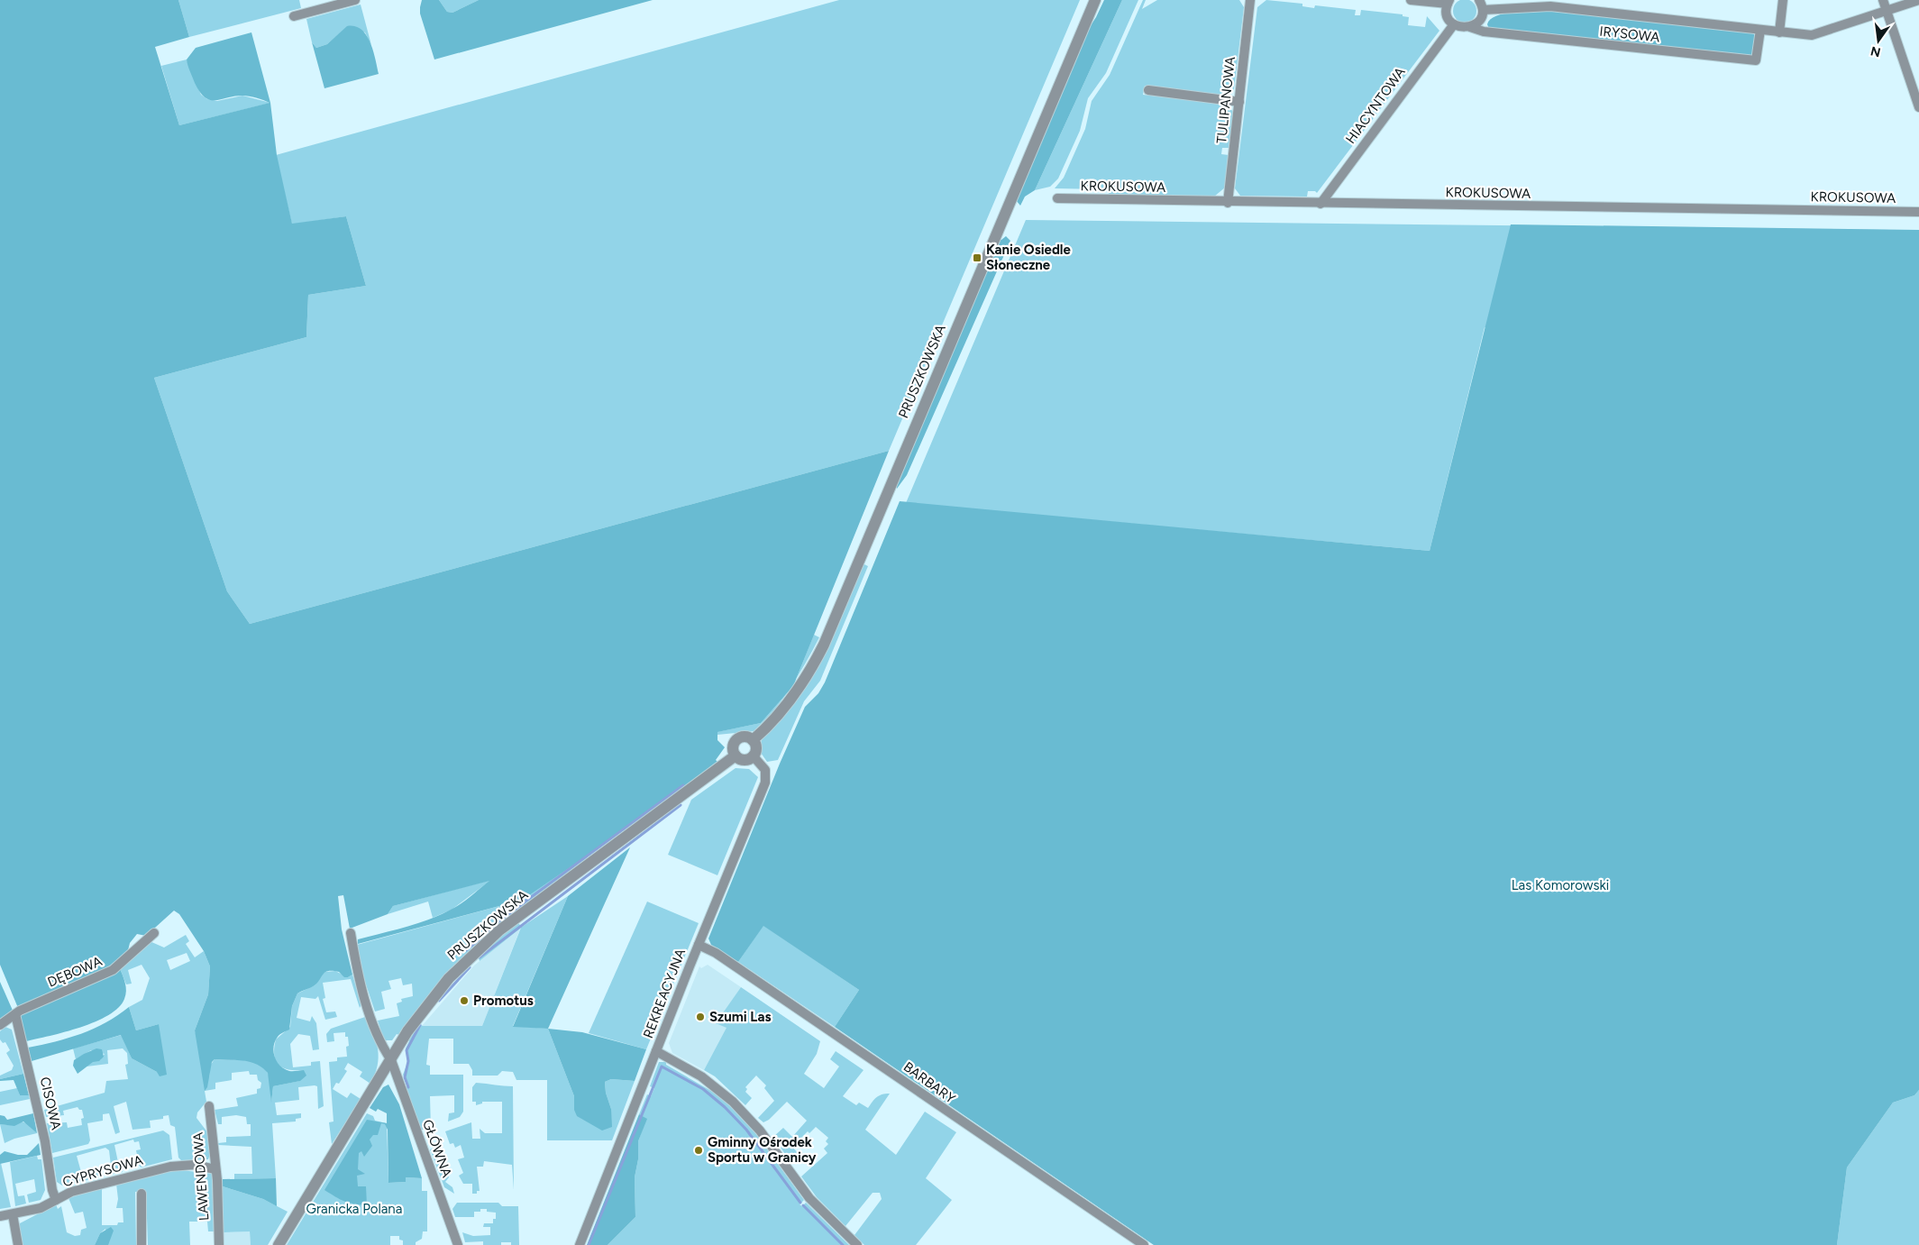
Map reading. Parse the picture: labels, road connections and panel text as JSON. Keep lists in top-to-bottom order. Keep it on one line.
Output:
{"streets":{"street":["IRYSOWA","TULIPANOWA","HIACYNTOWA","KROKUSOWA","PRUSZKOWSKA","DĘBOWA","REKREACYJNA","BARBARY","CISOWA","GŁÓWNA","CYPRYSOWA","LAWENDOWA"]},"crossings":[["TULIPANOWA","KROKUSOWA"],["HIACYNTOWA","KROKUSOWA"],["PRUSZKOWSKA","REKREACYJNA"],["PRUSZKOWSKA","GŁÓWNA"],["DĘBOWA","CISOWA"],["REKREACYJNA","BARBARY"],["CISOWA","CYPRYSOWA"],["CYPRYSOWA","LAWENDOWA"]],"parks":["Las Komorowski","Granicka Polana"],"places":{"transit":["Kanie Osiedle Słoneczne"],"other":["Promotus","Szumi Las","Gminny Ośrodek Sportu w Granicy"]},"north":"bottom"}
